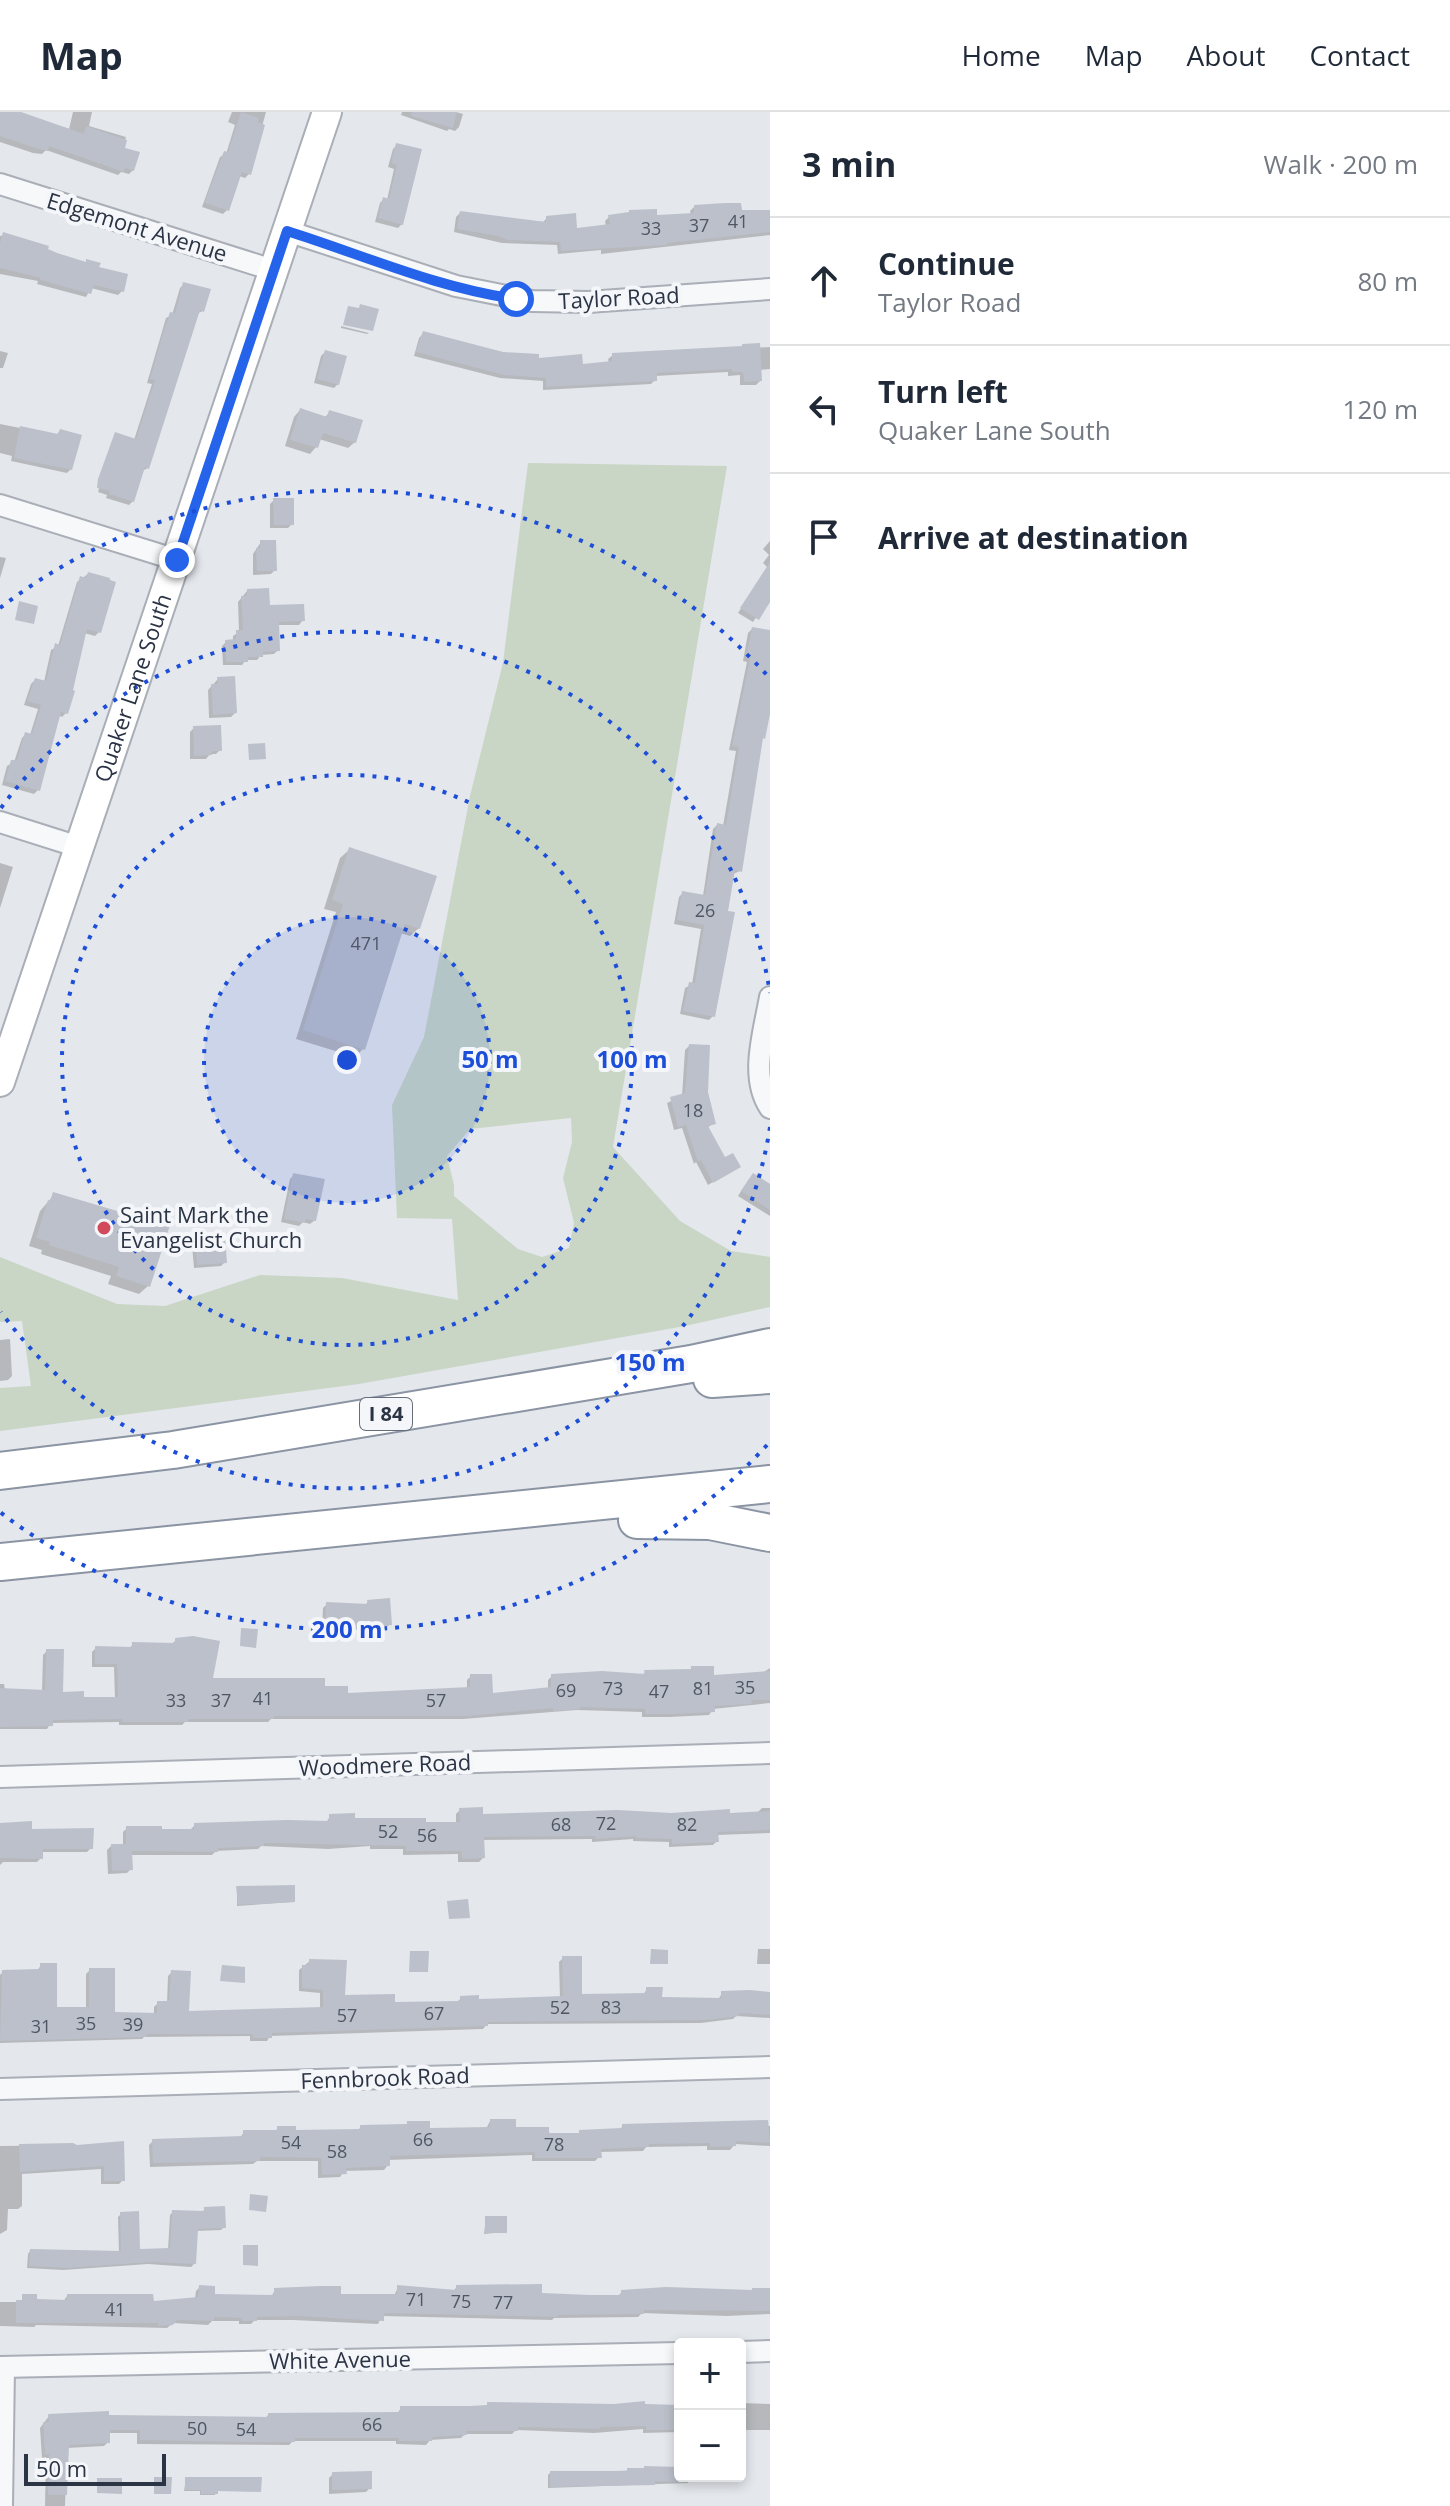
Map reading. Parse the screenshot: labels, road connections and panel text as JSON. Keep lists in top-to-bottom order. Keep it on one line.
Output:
{"streets":{"highway":["I 84"],"main road":["Quaker Lane South"],"street":["Edgemont Avenue","Taylor Road","Woodmere Road","Fennbrook Road","White Avenue"]},"crossings":[["Edgemont Avenue","Quaker Lane South"],["Taylor Road","Quaker Lane South"]],"places":["Saint Mark the Evangelist Church"],"house_numbers":["41","37","33","26","471","18","35","73","81","69","47","41","33","37","57","72","68","82","52","56","52","83","67","57","35","39","31","66","54","78","58","71","75","77","41","66","50","54"],"scale_bar":"50 m","page":{"header":"Map","nav":["Home","Map","About","Contact"],"heading":["3 min","Walk · 200 m"],"list":[["Continue","Taylor Road","80 m"],["Turn left","Quaker Lane South","120 m"],"Arrive at destination"],"map_buttons":["+","−"],"scale":"50 m"},"rings":["50 m","100 m","150 m","200 m"]}
